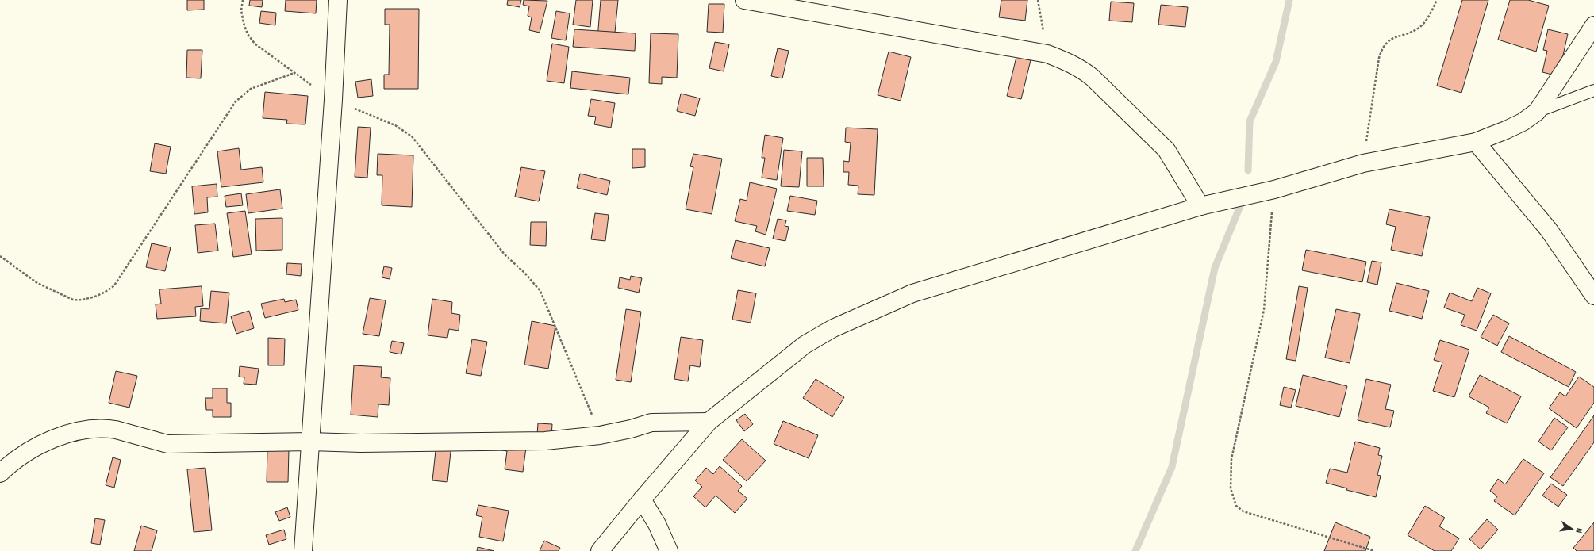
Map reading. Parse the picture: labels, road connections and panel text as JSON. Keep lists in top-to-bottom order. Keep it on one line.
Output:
{"north":"right"}
